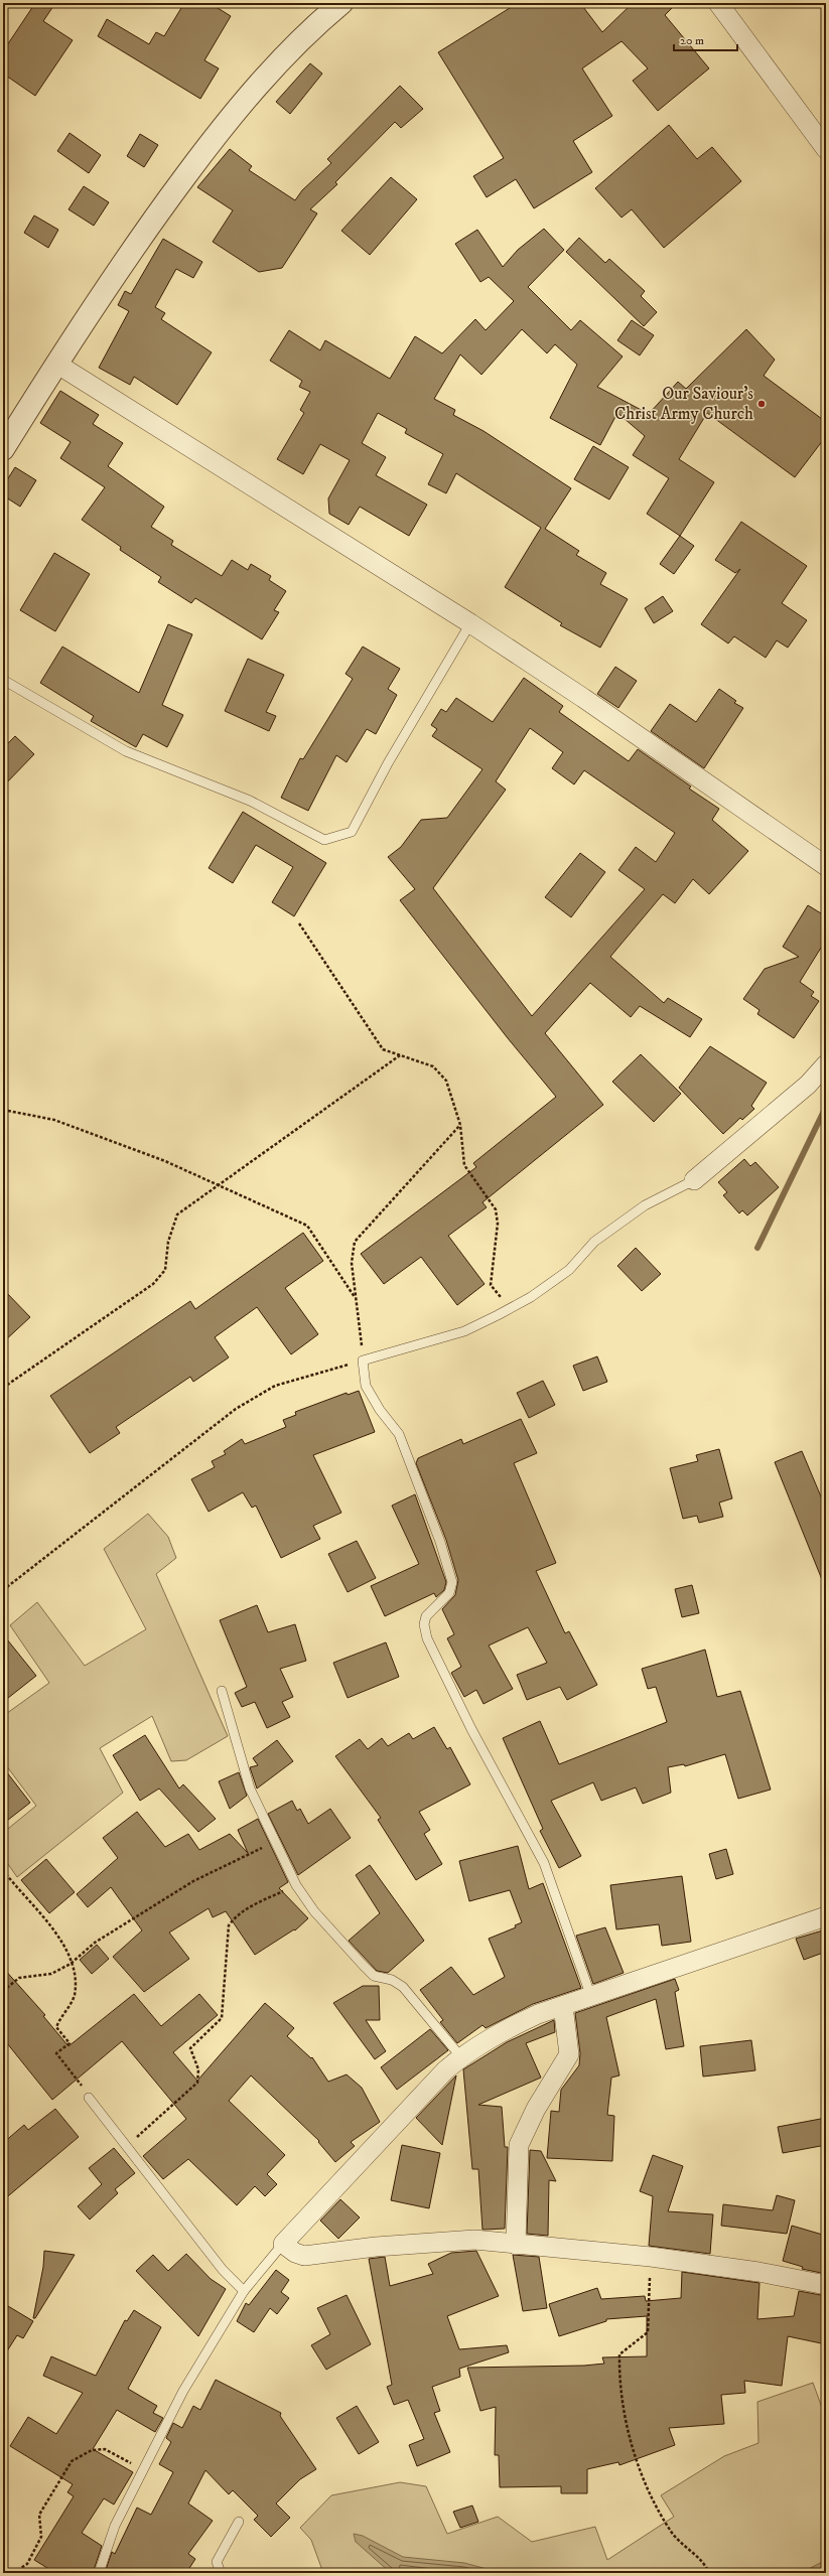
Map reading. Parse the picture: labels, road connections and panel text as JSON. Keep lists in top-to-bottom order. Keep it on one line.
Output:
{"places":["Our Saviour's Christ Army Church"],"scale_bar":"20 m"}
